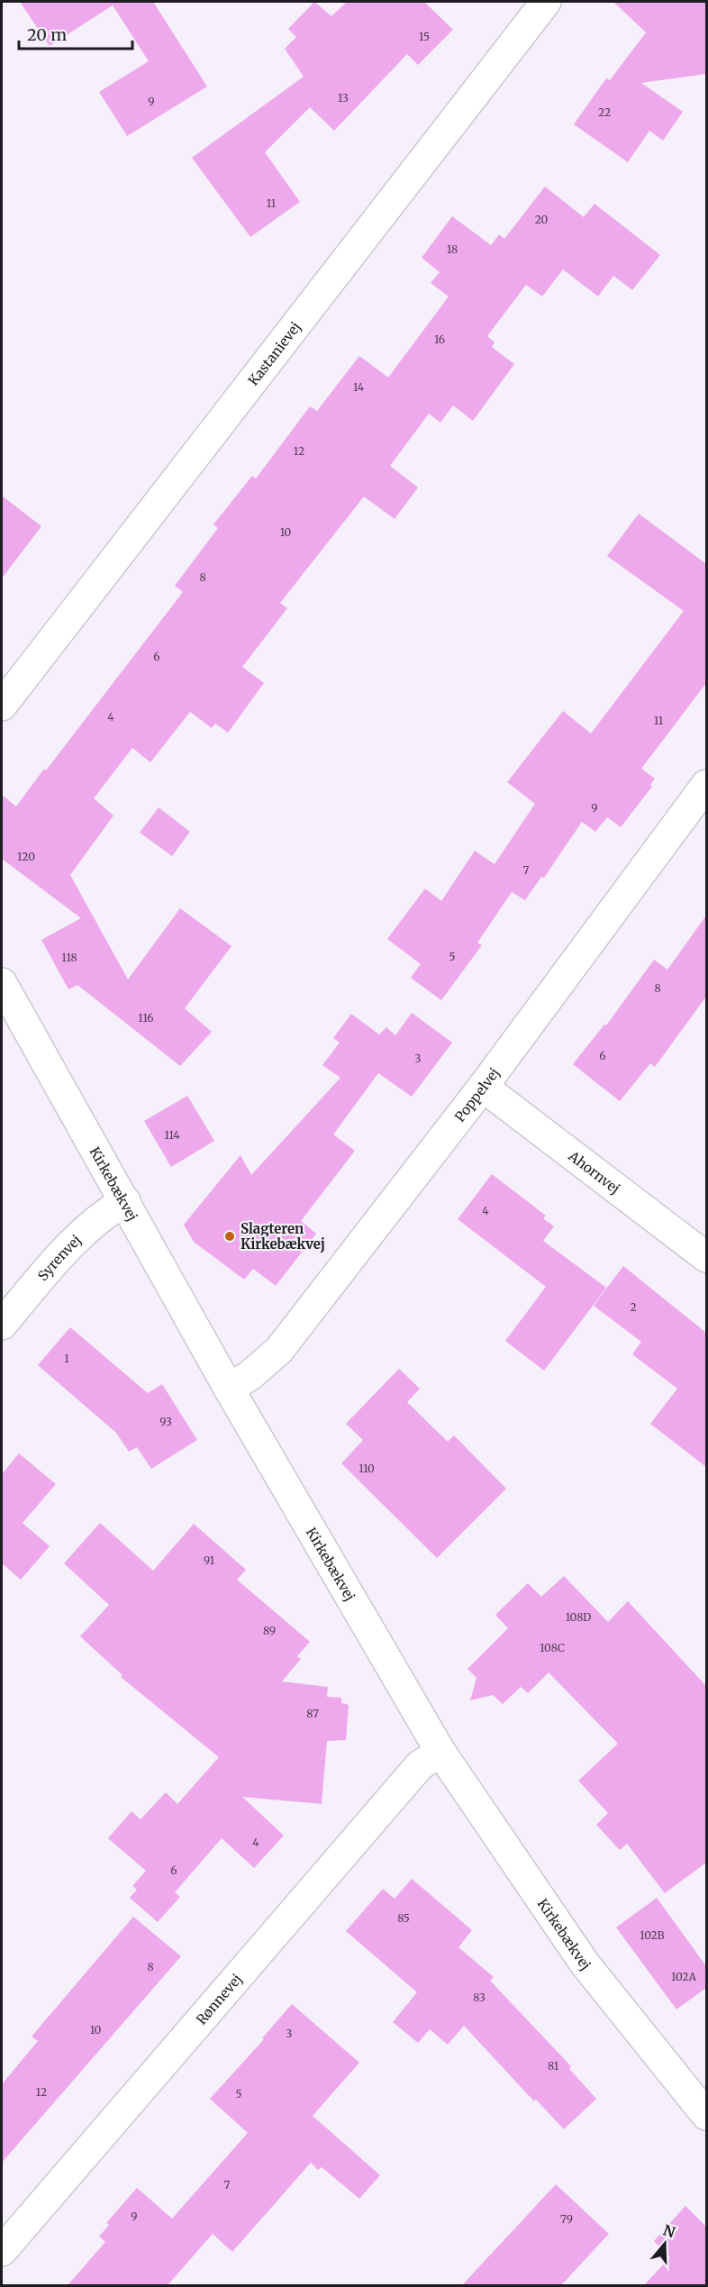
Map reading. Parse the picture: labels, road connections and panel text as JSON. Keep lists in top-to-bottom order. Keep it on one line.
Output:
{"streets":{"street":["Kastanievej","Poppelvej","Ahornvej","Kirkebækvej","Syrenvej","Rønnevej"]},"crossings":[["Poppelvej","Ahornvej"],["Poppelvej","Kirkebækvej"],["Kirkebækvej","Syrenvej"],["Kirkebækvej","Rønnevej"]],"places":["Slagteren Kirkebækvej"],"house_numbers":["15","13","9","22","11","20","18","16","14","12","10","8","6","4","11","9","120","7","5","118","8","116","6","3","114","4","2","1","93","110","91","108D","89","108C","87","4","6","85","102B","8","102A","83","10","3","81","12","5","7","9","79"],"scale_bar":"20 m","north":"top"}
